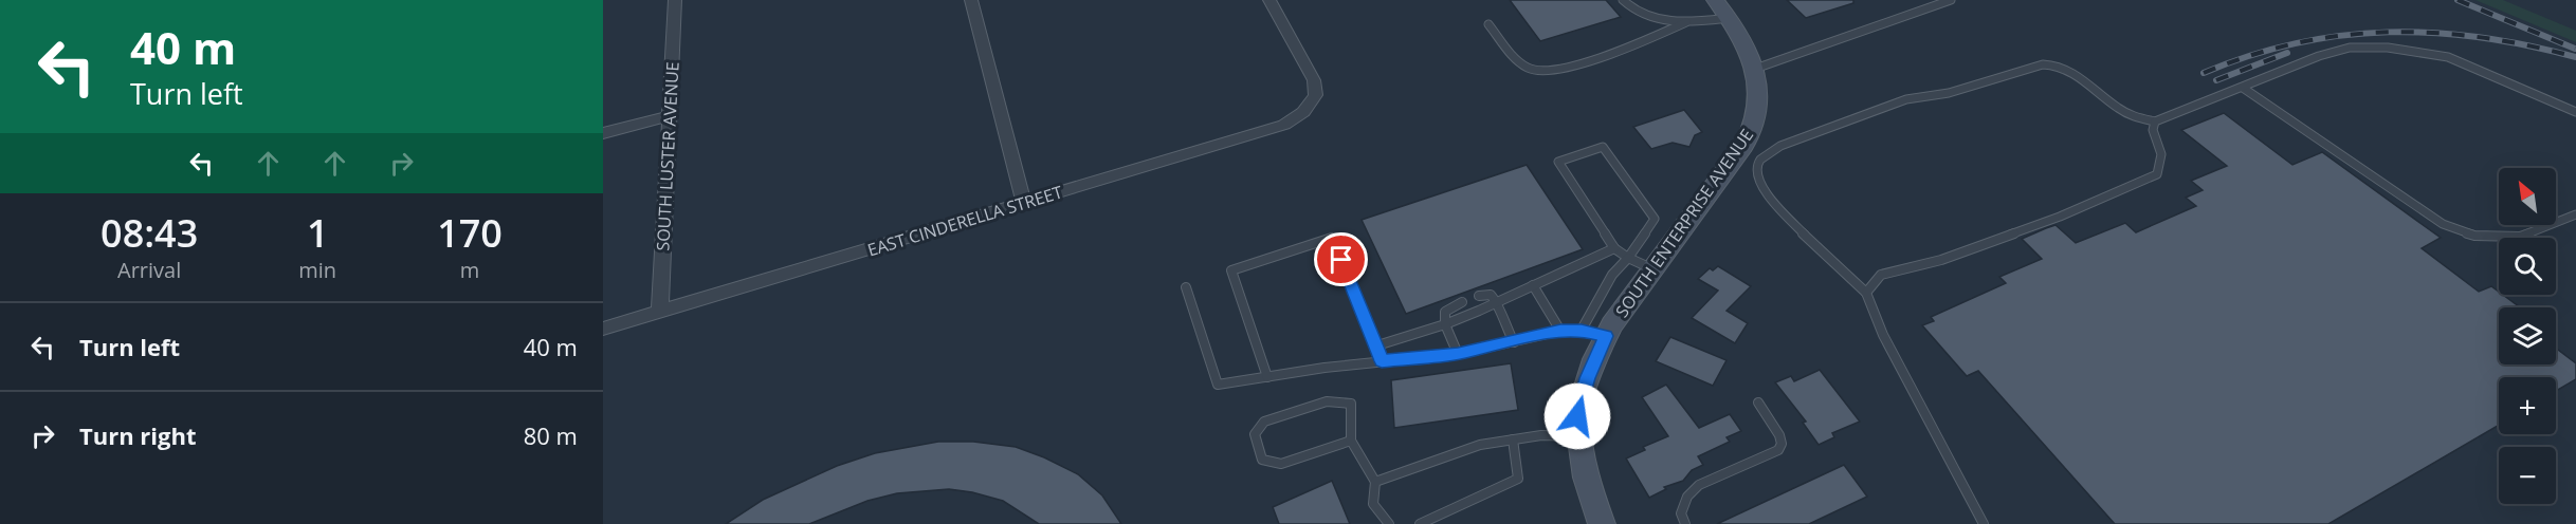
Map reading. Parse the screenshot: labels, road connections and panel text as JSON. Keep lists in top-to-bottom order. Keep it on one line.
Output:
{"streets":{"street":["SOUTH LUSTER AVENUE","EAST CINDERELLA STREET","SOUTH ENTERPRISE AVENUE"]},"crossings":[["SOUTH LUSTER AVENUE","EAST CINDERELLA STREET"]],"north":"top left","page":{"turn":["40 m","Turn left"],"map_buttons":["+","−"],"eta":["08:43","Arrival","1","min","170","m"],"list":[{"name":"Turn left","value":"40 m"},{"name":"Turn right","value":"80 m"}]}}
